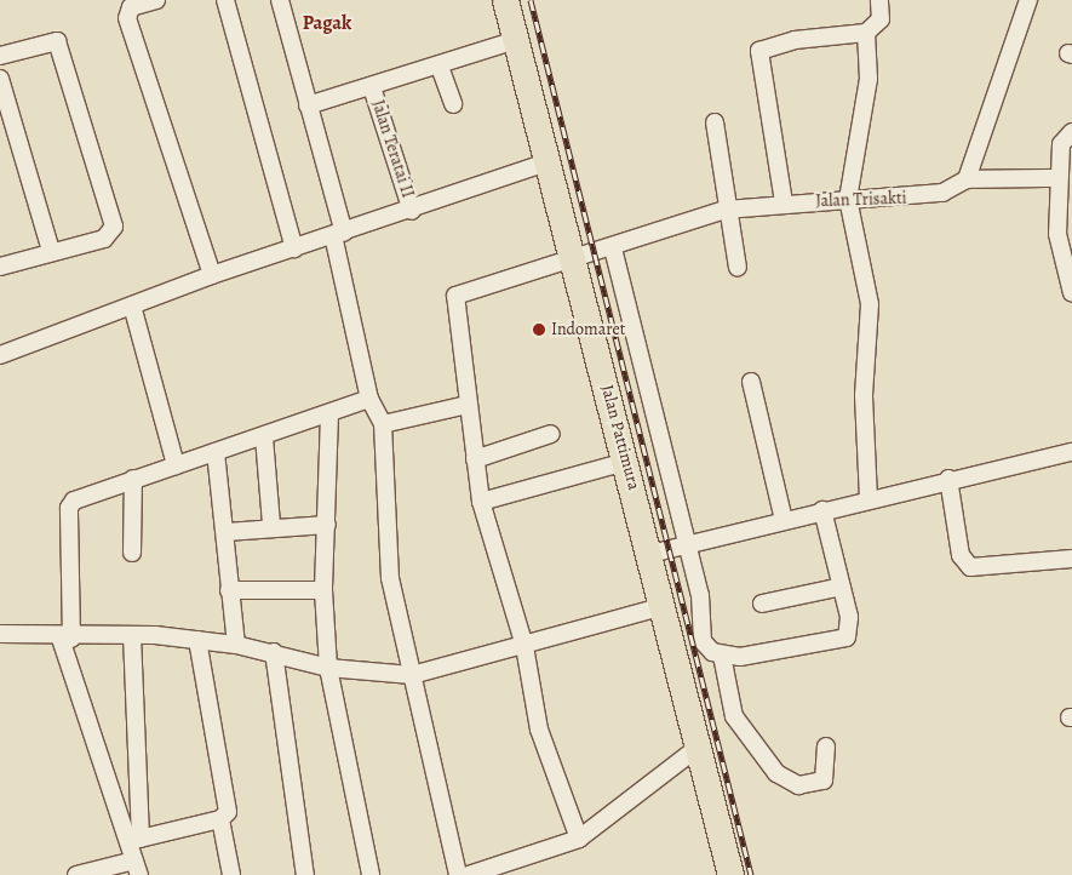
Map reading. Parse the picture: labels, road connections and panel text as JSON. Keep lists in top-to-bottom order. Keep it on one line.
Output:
{"streets":{"highway":["Jalan Pattimura"],"street":["Jalan Teratai II","Jalan Trisakti"]},"crossings":[["Jalan Trisakti","Jalan Pattimura"]],"districts":["Pagak"],"places":["Indomaret"]}
